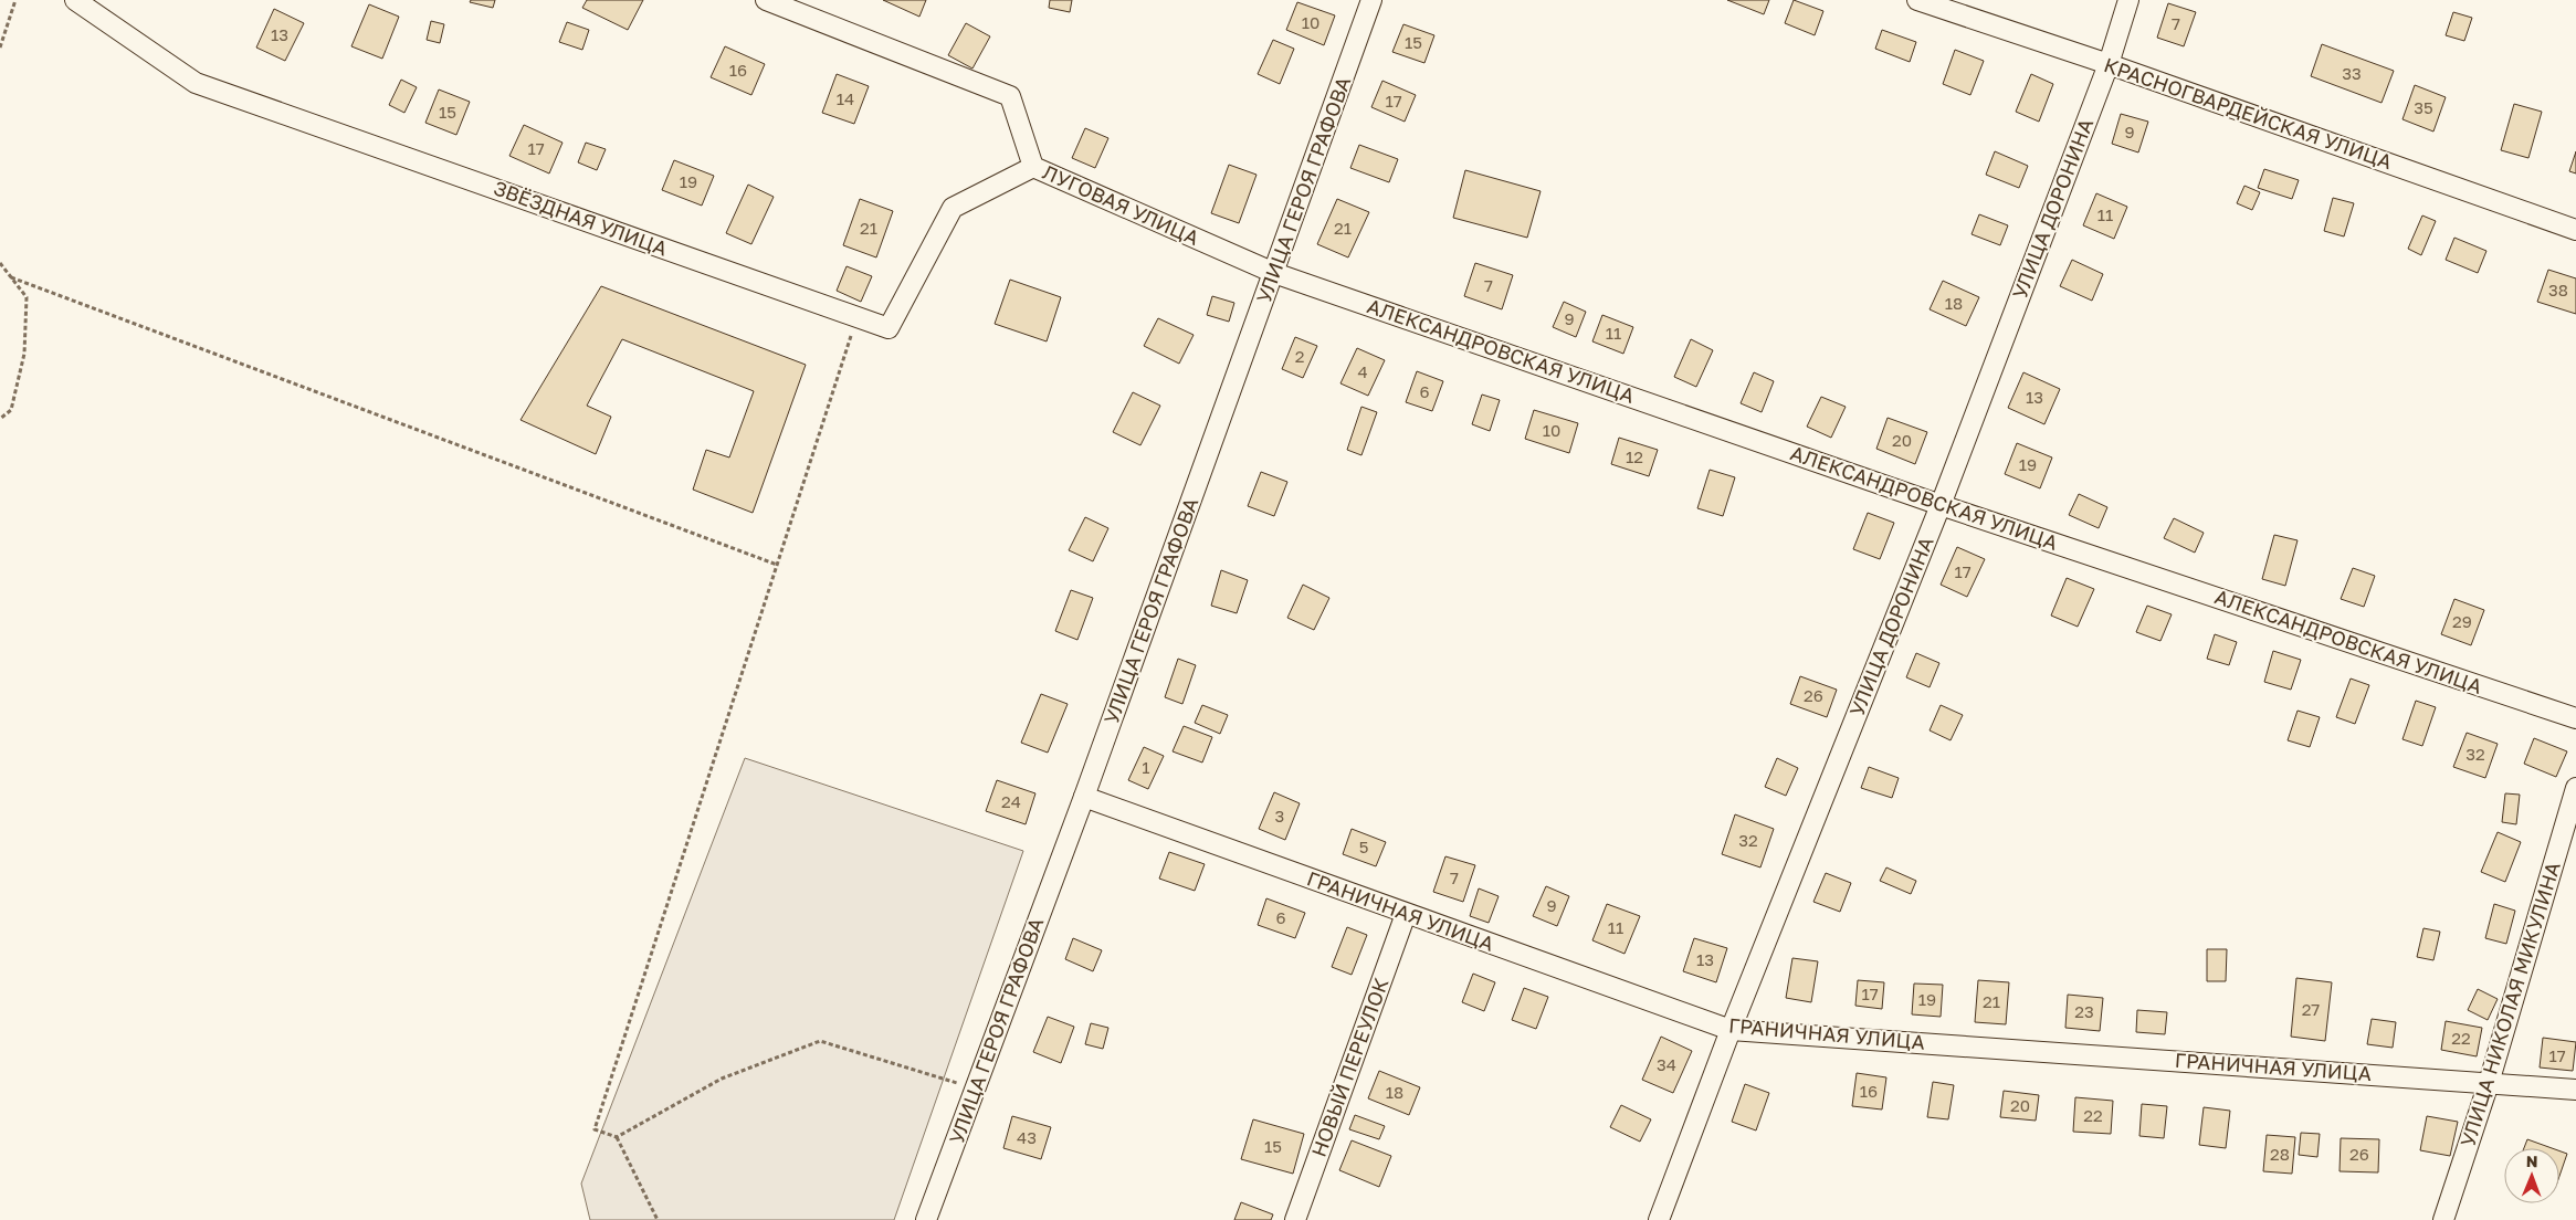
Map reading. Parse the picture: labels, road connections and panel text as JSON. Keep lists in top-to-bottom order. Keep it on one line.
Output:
{"streets":{"street":["КРАСНОГВАРДЕЙСКАЯ УЛИЦА","УЛИЦА ГЕРОЯ ГРАФОВА","ЛУГОВАЯ УЛИЦА","УЛИЦА ДОРОНИНА","ЗВЁЗДНАЯ УЛИЦА","АЛЕКСАНДРОВСКАЯ УЛИЦА","ГРАНИЧНАЯ УЛИЦА","УЛИЦА НИКОЛАЯ МИКУЛИНА","НОВЫЙ ПЕРЕУЛОК"]},"crossings":[["КРАСНОГВАРДЕЙСКАЯ УЛИЦА","УЛИЦА ДОРОНИНА"],["УЛИЦА ГЕРОЯ ГРАФОВА","ЛУГОВАЯ УЛИЦА"],["УЛИЦА ГЕРОЯ ГРАФОВА","АЛЕКСАНДРОВСКАЯ УЛИЦА"],["УЛИЦА ГЕРОЯ ГРАФОВА","ГРАНИЧНАЯ УЛИЦА"],["ЛУГОВАЯ УЛИЦА","ЗВЁЗДНАЯ УЛИЦА"],["ЛУГОВАЯ УЛИЦА","АЛЕКСАНДРОВСКАЯ УЛИЦА"],["УЛИЦА ДОРОНИНА","АЛЕКСАНДРОВСКАЯ УЛИЦА"],["УЛИЦА ДОРОНИНА","ГРАНИЧНАЯ УЛИЦА"],["ГРАНИЧНАЯ УЛИЦА","УЛИЦА НИКОЛАЯ МИКУЛИНА"],["ГРАНИЧНАЯ УЛИЦА","НОВЫЙ ПЕРЕУЛОК"]],"house_numbers":["10","7","13","15","16","33","14","17","35","15","9","17","19","11","21","21","7","38","18","9","11","2","4","6","13","10","20","12","19","17","29","26","32","1","24","3","32","5","7","9","6","11","13","17","19","21","27","23","22","17","34","16","18","20","22","43","15","28","26"],"north":"top"}
